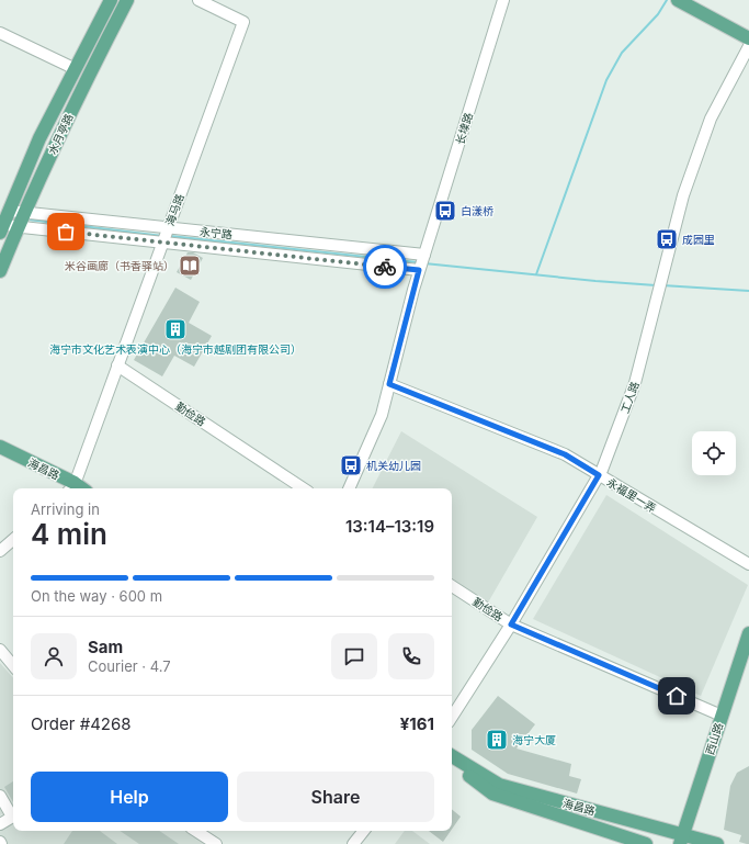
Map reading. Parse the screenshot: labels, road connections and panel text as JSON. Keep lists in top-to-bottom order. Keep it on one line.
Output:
{"streets":{"main road":["水月亭路","海昌路","西山路"],"street":["长埭路","海马路","永宁路","工人路","勤俭路","永福里一弄"]},"crossings":[["长埭路","永宁路"],["水月亭路","永宁路"],["海马路","永宁路"],["海马路","勤俭路"],["海马路","海昌路"],["工人路","勤俭路"],["工人路","永福里一弄"],["勤俭路","西山路"],["海昌路","西山路"]],"places":{"bus stop":["白漾桥","成园里","机关幼儿园"],"library":["米谷画廊（书香驿站）"],"building":["海宁市文化艺术表演中心（海宁市越剧团有限公司）","海宁大厦"]},"page":{"heading":["4 min","Arriving in","13:14–13:19"],"panel":["Sam","Courier · 4.7","Order #4268","¥161"],"bar":"On the way · 600 m","buttons":["Help","Share"]}}
